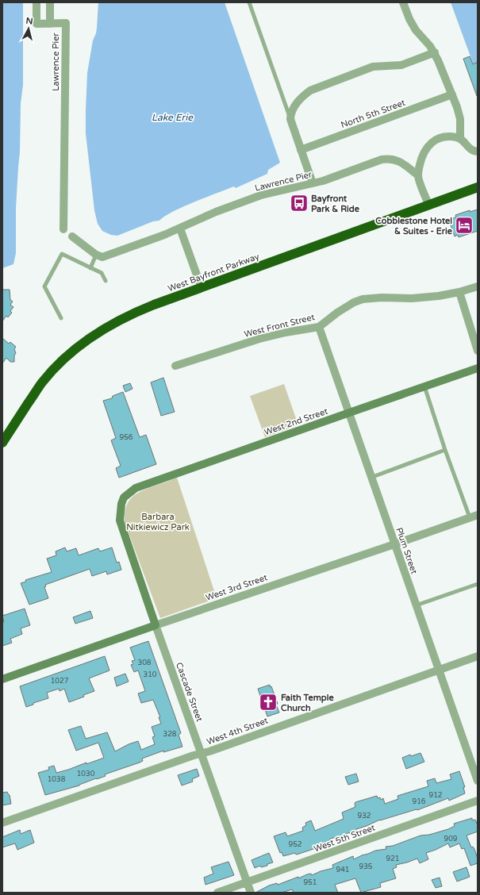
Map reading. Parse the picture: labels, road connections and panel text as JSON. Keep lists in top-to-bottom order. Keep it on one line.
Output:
{"streets":{"highway":["West Bayfront Parkway"],"street":["Lawrence Pier","North 5th Street","West Front Street","West 2nd Street","Plum Street","West 3rd Street","Cascade Street","West 4th Street","West 5th Street"]},"crossings":[["West Front Street","Plum Street"],["West 2nd Street","Plum Street"],["West 2nd Street","Cascade Street"],["Plum Street","West 3rd Street"],["Plum Street","West 4th Street"],["West 3rd Street","Cascade Street"],["Cascade Street","West 4th Street"],["Cascade Street","West 5th Street"]],"water":["Lake Erie"],"parks":["Barbara Nitkiewicz Park"],"places":{"bus stop":["Bayfront Park & Ride"],"hotel":["Cobblestone Hotel & Suites - Erie"],"church":["Faith Temple Church"]},"house_numbers":["956","308","310","1027","328","1030","1038","912","916","932","909","952","921","935","941","951"],"north":"top"}
